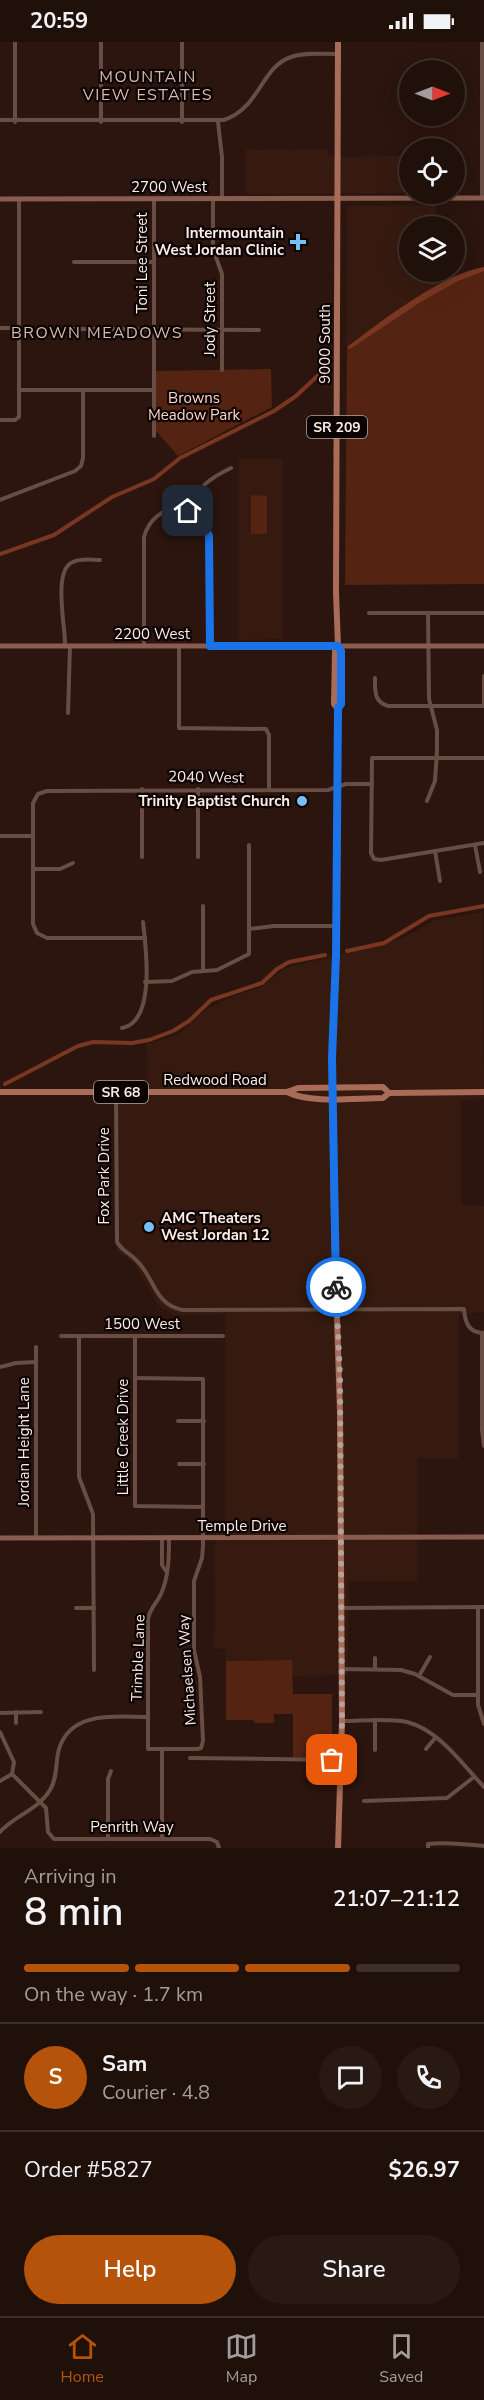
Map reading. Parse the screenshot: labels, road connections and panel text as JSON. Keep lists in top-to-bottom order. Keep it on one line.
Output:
{"streets":{"main road":["9000 South","SR 209","Redwood Road","SR 68"],"street":["2700 West","Toni Lee Street","Jody Street","2200 West","2040 West","Fox Park Drive","1500 West","Little Creek Drive","Jordan Height Lane","Temple Drive","Trimble Lane","Michaelsen Way","Penrith Way"]},"crossings":[["2700 West","Toni Lee Street"],["2700 West","Jody Street"],["2700 West","9000 South"],["9000 South","2200 West"],["9000 South","2040 West"],["9000 South","Redwood Road"],["9000 South","Fox Park Drive"],["9000 South","Temple Drive"],["Redwood Road","Fox Park Drive"],["1500 West","Little Creek Drive"],["Jordan Height Lane","Temple Drive"],["Temple Drive","Trimble Lane"],["Temple Drive","Michaelsen Way"],["Trimble Lane","Michaelsen Way"]],"districts":["MOUNTAIN VIEW ESTATES","BROWN MEADOWS"],"parks":["Browns Meadow Park"],"places":{"health":["Intermountain West Jordan Clinic"],"other":["Trinity Baptist Church","AMC Theaters West Jordan 12"]},"north":"right","page":{"status":"20:59","heading":["8 min","Arriving in","21:07–21:12"],"panel":["Sam","Courier · 4.8","Order #5827","$26.97"],"bar":"On the way · 1.7 km","round":"S","buttons":["Help","Share"],"tabs":["Home","Map","Saved"]}}
